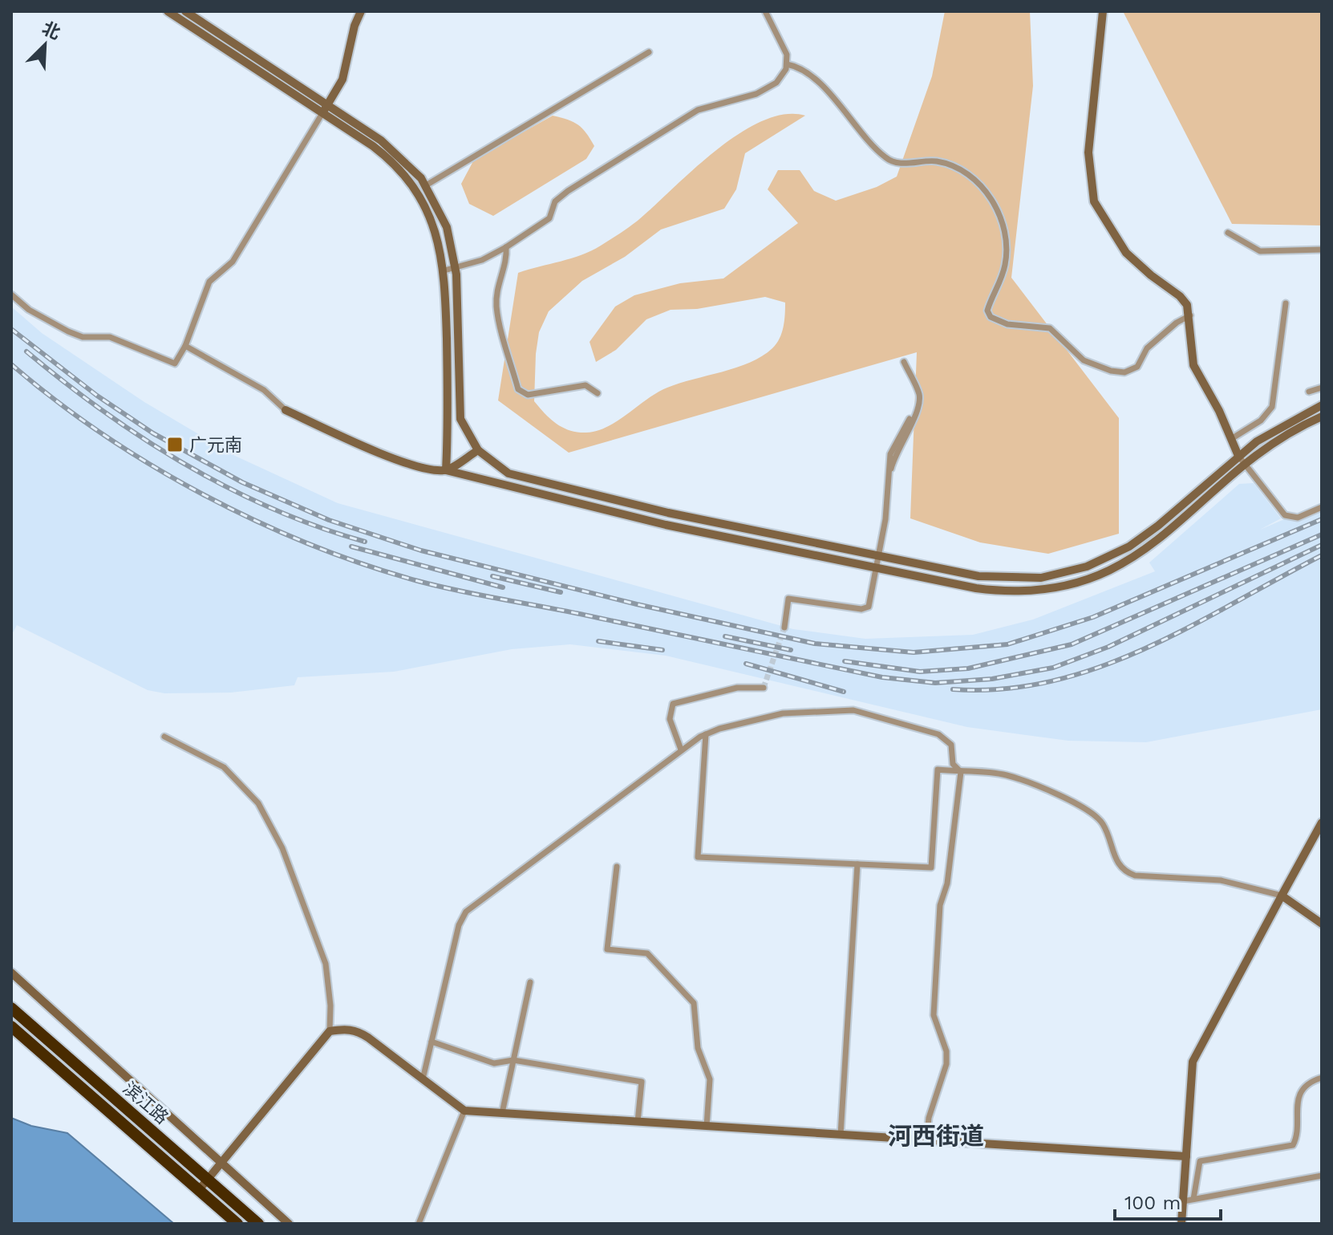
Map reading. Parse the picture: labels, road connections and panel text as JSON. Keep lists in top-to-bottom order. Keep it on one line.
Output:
{"streets":{"highway":["滨江路"]},"districts":["河西街道"],"places":{"transit":["广元南"]},"scale_bar":"100 m","north":"top right"}
